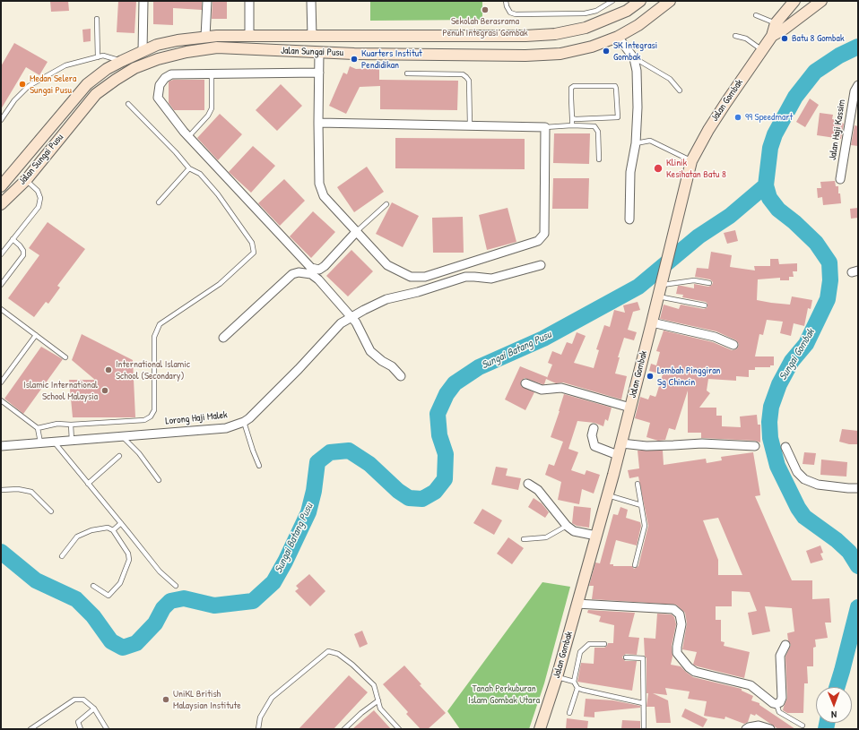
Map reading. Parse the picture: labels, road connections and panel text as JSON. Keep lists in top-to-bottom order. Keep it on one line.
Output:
{"streets":{"main road":["Jalan Sungai Pusu","Jalan Gombak"],"street":["Jalan Haji Kassim","Lorong Haji Malek"]},"water":["Sungai Batang Pusu","Sungai Gombak"],"parks":["Tanah Perkuburan Islam Gombak Utara"],"places":["Sekolah Berasrama Penuh Integrasi Gombak","Batu 8 Gombak","SK Integrasi Gombak","Kuarters Institut Pendidikan","Medan Selera Sungai Pusu","99 Speedmart","Klinik Kesihatan Batu 8","International Islamic School (Secondary)","Lembah Pinggiran Sg Chincin","Islamic International School Malaysia","UniKL British Malaysian Institute"],"north":"bottom"}
